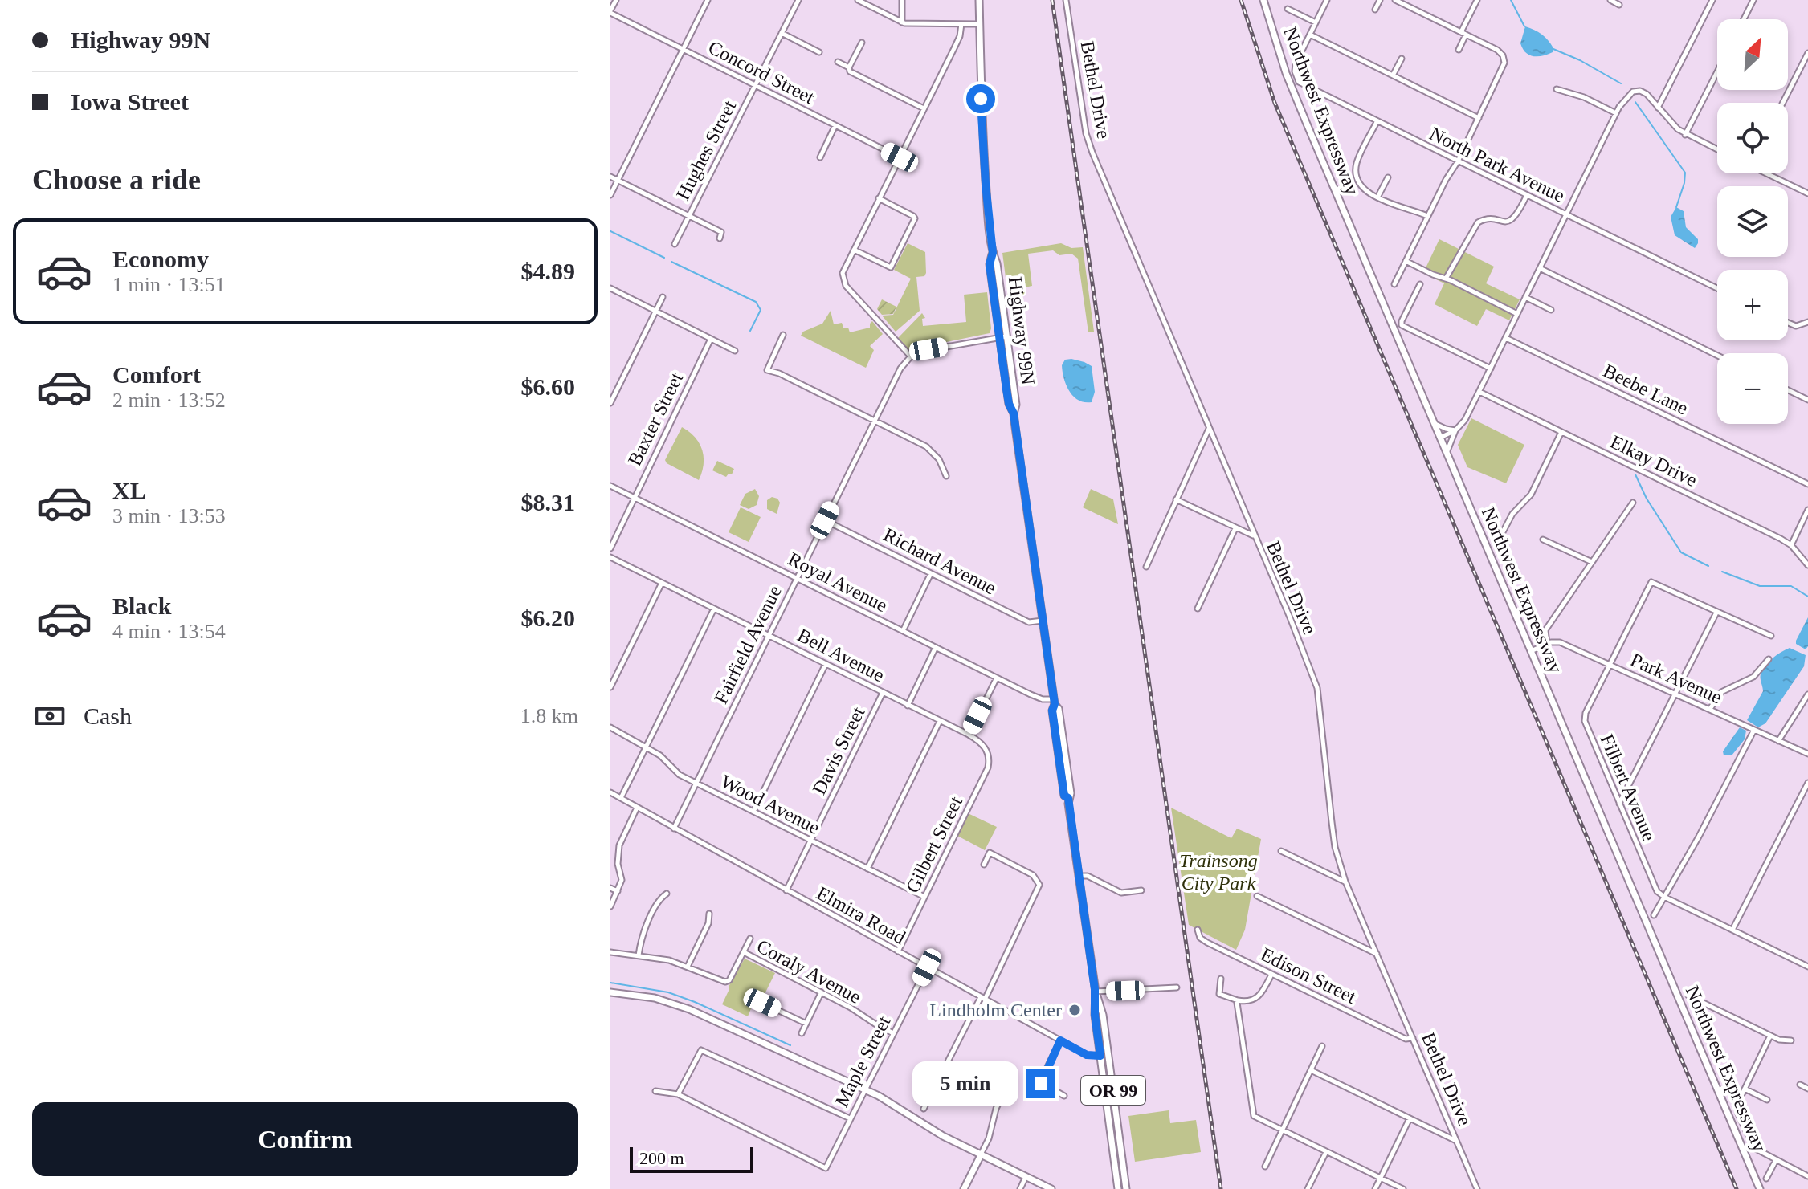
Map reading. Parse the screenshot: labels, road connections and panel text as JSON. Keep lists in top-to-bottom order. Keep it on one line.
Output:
{"streets":{"main road":["Northwest Expressway","Highway 99N","OR 99"],"street":["Concord Street","Bethel Drive","Hughes Street","North Park Avenue","Beebe Lane","Baxter Street","Elkay Drive","Richard Avenue","Royal Avenue","Fairfield Avenue","Bell Avenue","Park Avenue","Davis Street","Filbert Avenue","Wood Avenue","Gilbert Street","Elmira Road","Coraly Avenue","Edison Street","Maple Street"]},"crossings":[["Concord Street","Hughes Street"],["Bethel Drive","Edison Street"],["Northwest Expressway","North Park Avenue"],["North Park Avenue","Beebe Lane"],["North Park Avenue","Elkay Drive"],["Highway 99N","Richard Avenue"],["Highway 99N","Royal Avenue"],["Highway 99N","Elmira Road"],["Baxter Street","Royal Avenue"],["Richard Avenue","Fairfield Avenue"],["Royal Avenue","Fairfield Avenue"],["Fairfield Avenue","Bell Avenue"],["Fairfield Avenue","Wood Avenue"],["Fairfield Avenue","Elmira Road"],["Bell Avenue","Davis Street"],["Bell Avenue","Gilbert Street"],["Park Avenue","Filbert Avenue"],["Davis Street","Wood Avenue"],["Davis Street","Elmira Road"],["Wood Avenue","Gilbert Street"],["Gilbert Street","Elmira Road"],["Elmira Road","Maple Street"],["Coraly Avenue","Maple Street"]],"parks":["Trainsong City Park"],"places":["Lindholm Center"],"scale_bar":"200 m","north":"top right","page":{"banner":["Highway 99N","Iowa Street"],"map_buttons":["+","−"],"heading":"Choose a ride","list":[{"name":"Economy","note":"1 min · 13:51","value":"$4.89"},{"name":"Comfort","note":"2 min · 13:52","value":"$6.60"},{"name":"XL","note":"3 min · 13:53","value":"$8.31"},{"name":"Black","note":"4 min · 13:54","value":"$6.20"}],"pay":["Cash","1.8 km"],"bubble":"5 min","buttons":"Confirm","scale":"200 m"}}
